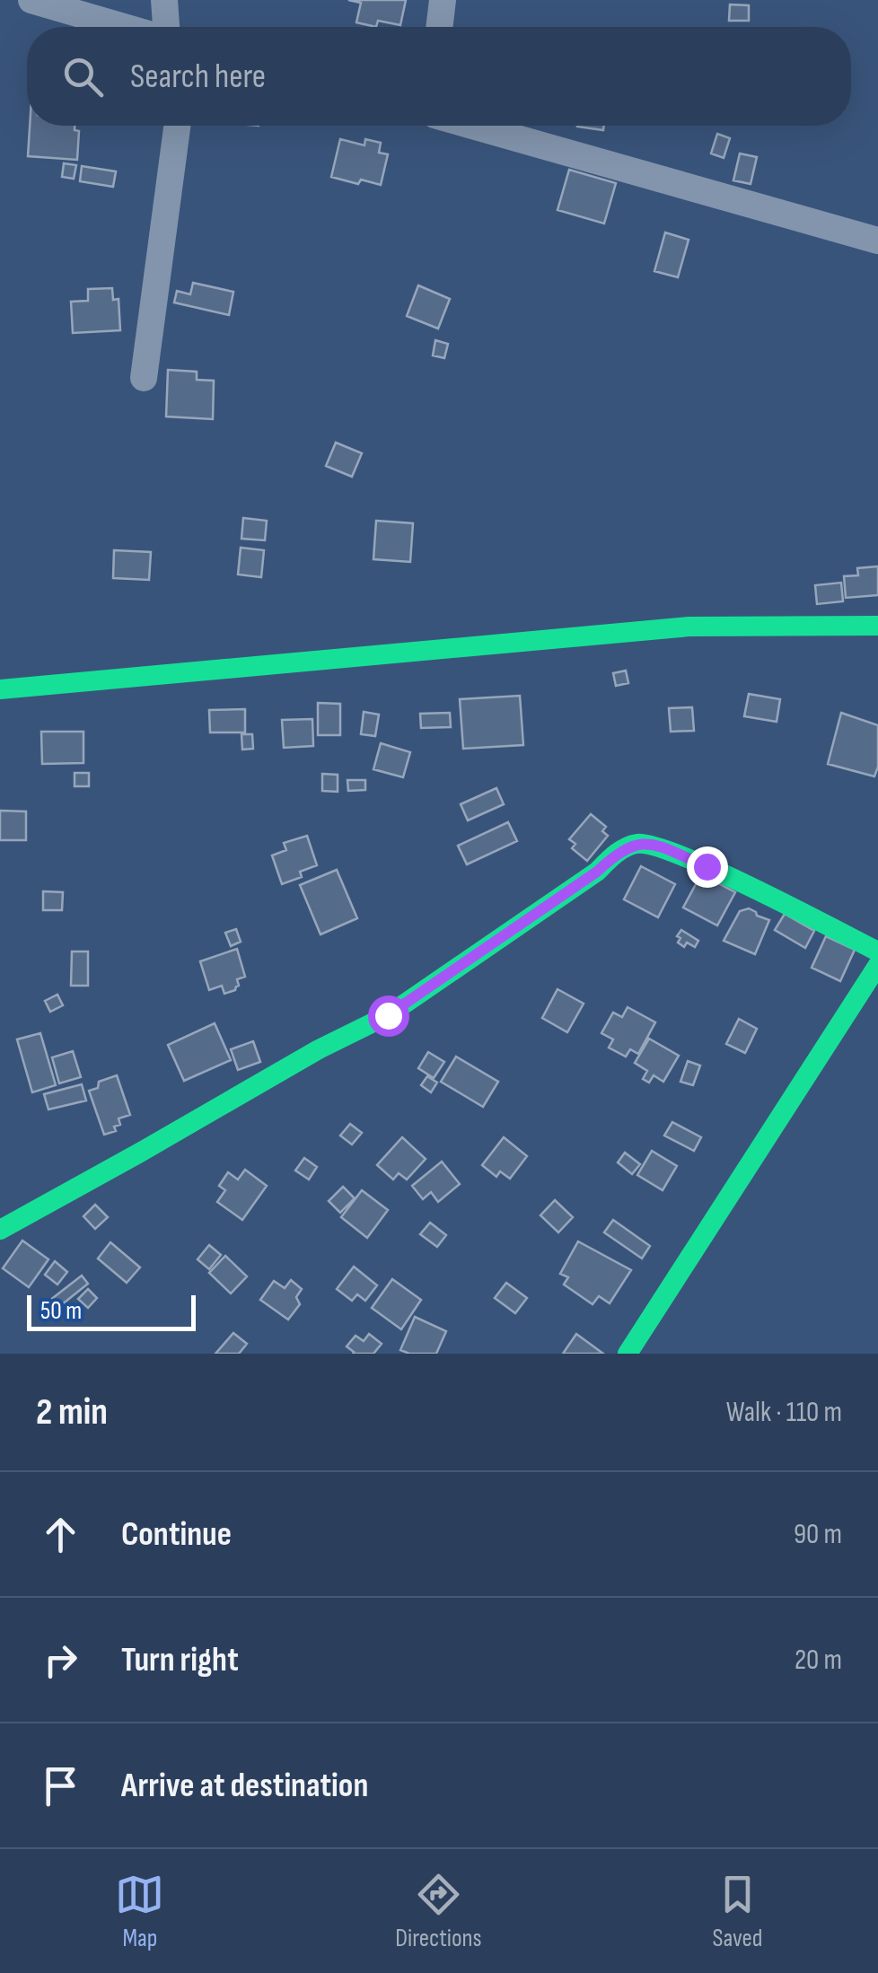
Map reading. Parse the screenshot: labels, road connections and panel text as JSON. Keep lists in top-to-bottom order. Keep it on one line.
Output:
{"scale_bar":"50 m","page":{"search":"Search here","scale":"50 m","heading":["2 min","Walk · 110 m"],"list":[["Continue","90 m"],["Turn right","20 m"],"Arrive at destination"],"nav":["Map","Directions","Saved"]}}
